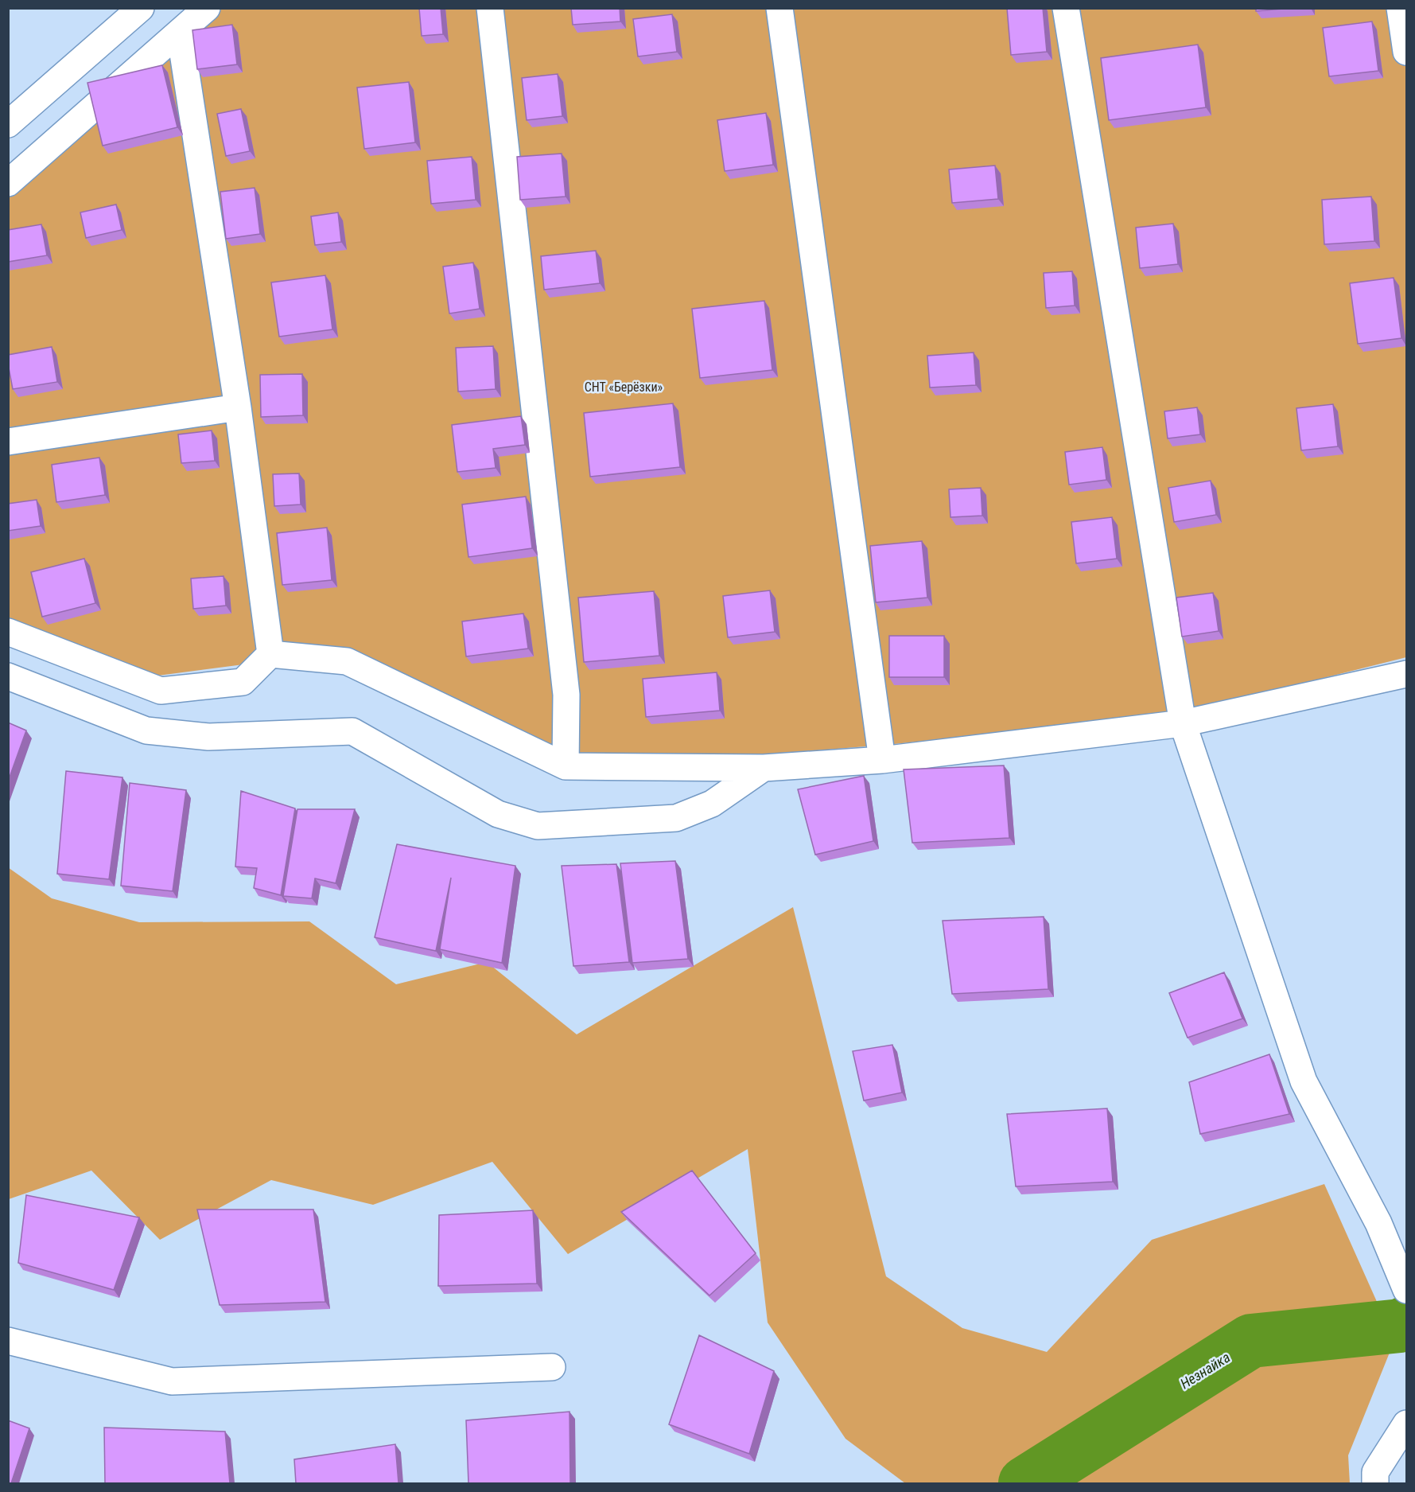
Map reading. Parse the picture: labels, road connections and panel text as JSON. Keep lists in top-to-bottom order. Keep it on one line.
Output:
{"water":["Незнайка"],"parks":["СНТ «Берёзки»"]}
